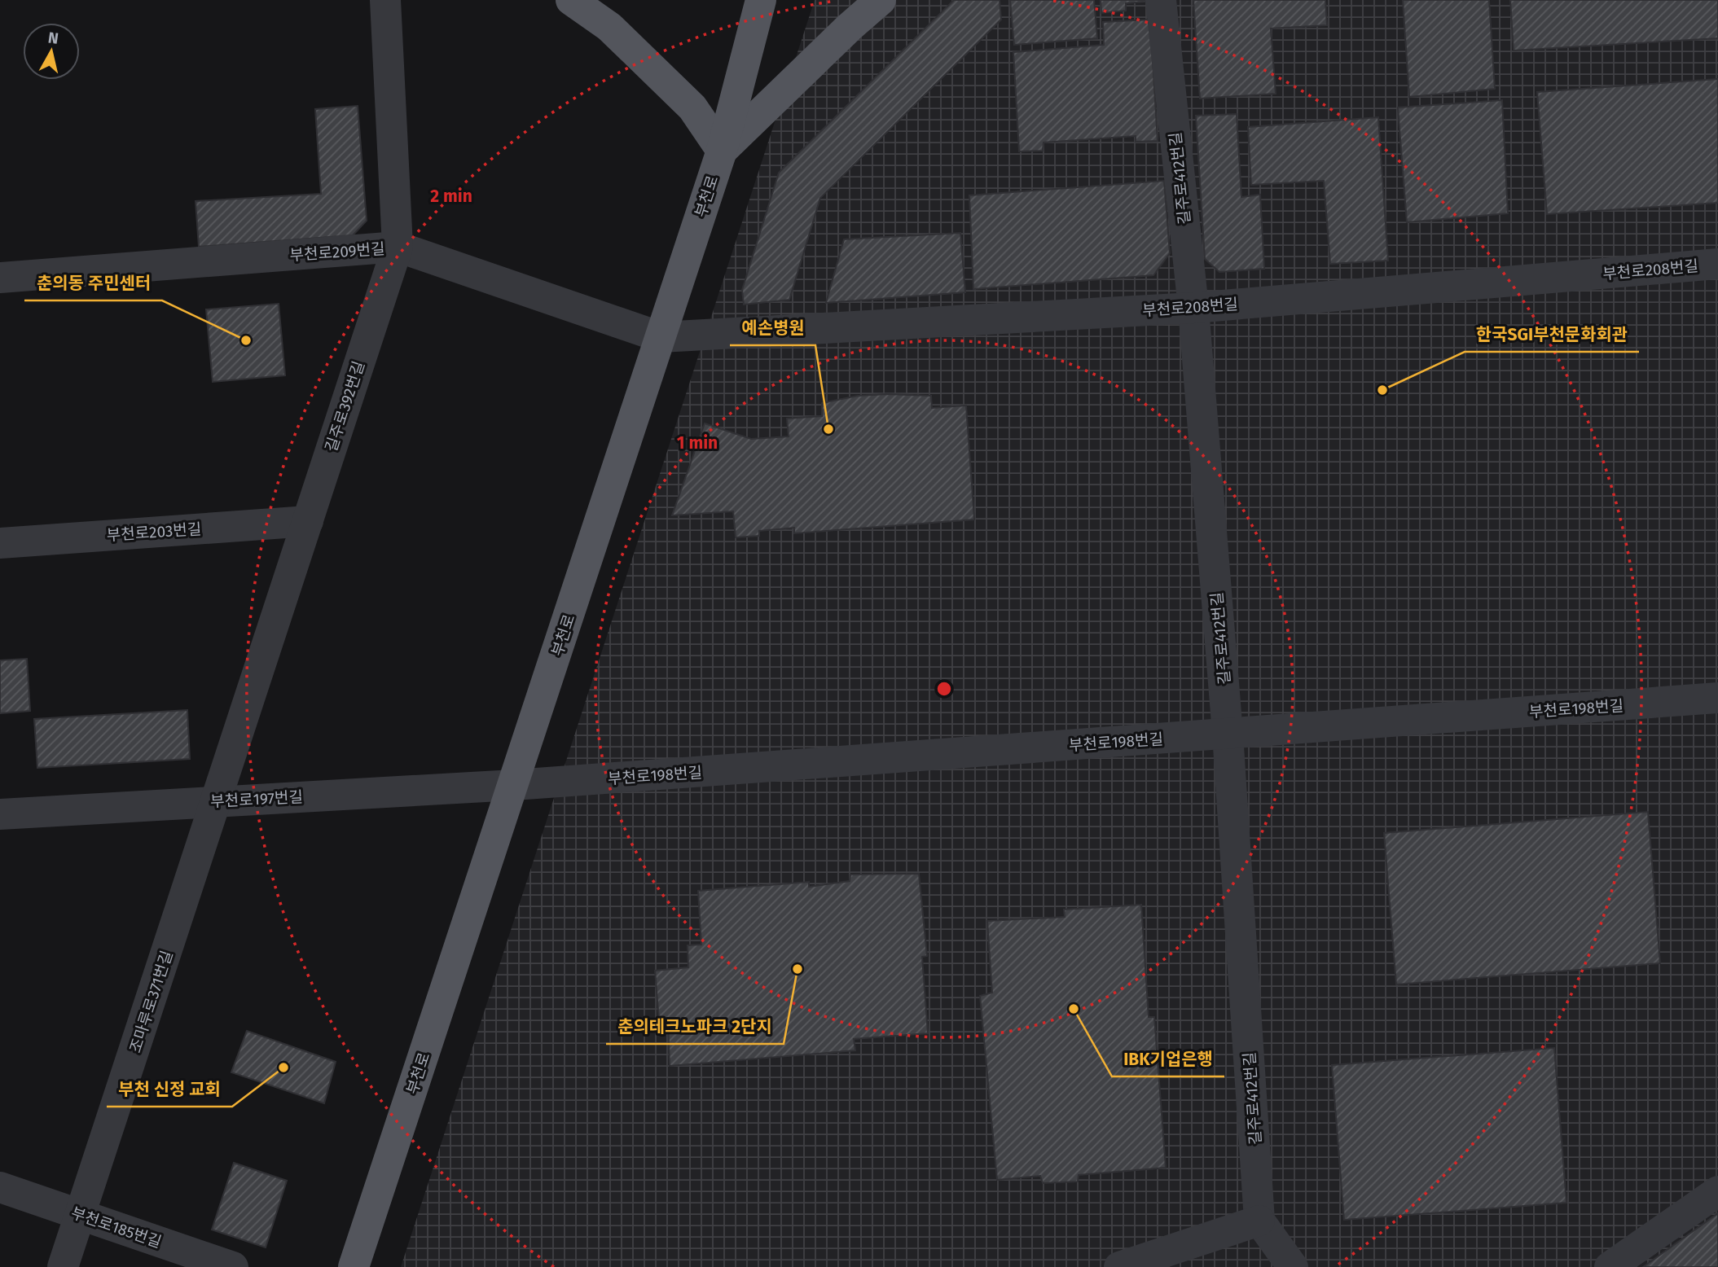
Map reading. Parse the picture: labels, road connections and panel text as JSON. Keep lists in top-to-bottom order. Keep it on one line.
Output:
{"streets":{"main road":["부천로"],"street":["길주로412번길","부천로209번길","부천로208번길","길주로392번길","부천로203번길","부천로198번길","부천로197번길","조마루로371번길","부천로185번길"]},"crossings":[["길주로412번길","부천로208번길"],["길주로412번길","부천로198번길"],["부천로","부천로209번길"],["부천로","부천로208번길"],["부천로","부천로198번길"],["부천로","부천로197번길"],["부천로209번길","부천로208번길"],["부천로209번길","길주로392번길"],["길주로392번길","부천로203번길"],["길주로392번길","부천로197번길"],["길주로392번길","조마루로371번길"],["부천로198번길","부천로197번길"],["부천로197번길","조마루로371번길"],["조마루로371번길","부천로185번길"]],"places":["춘의동 주민센터","한국SGI부천문화회관","예손병원","춘의테크노파크 2단지","IBK기업은행","부천 신정 교회"],"north":"top","rings":["2 min","1 min"]}
